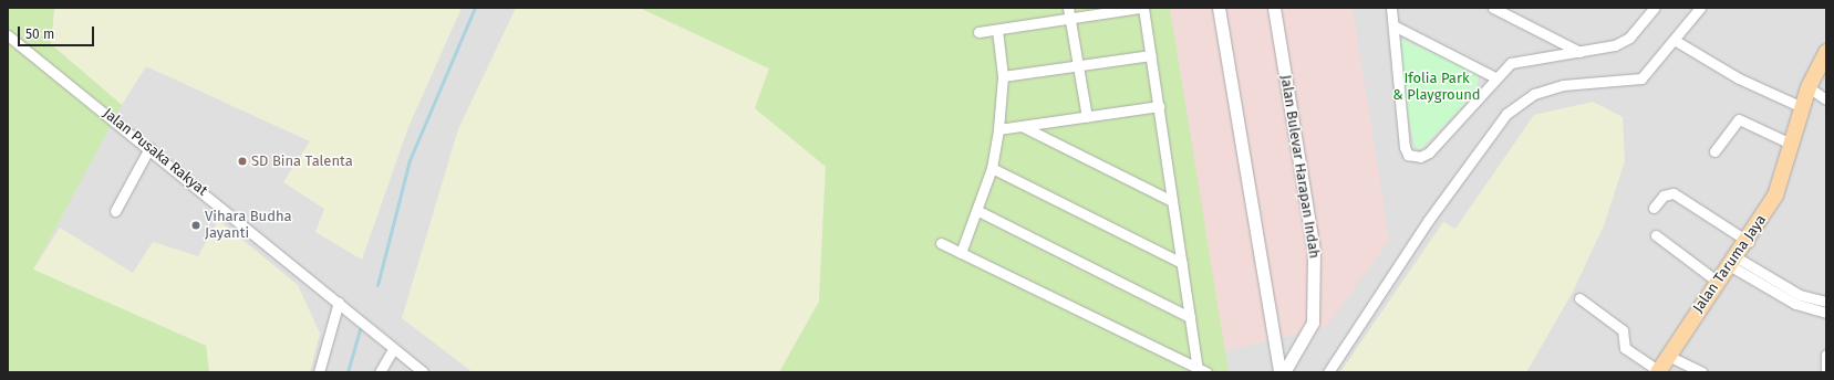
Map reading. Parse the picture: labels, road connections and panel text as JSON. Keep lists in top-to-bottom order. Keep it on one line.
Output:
{"streets":{"main road":["Jalan Taruma Jaya"],"street":["Jalan Pusaka Rakyat","Jalan Bulevar Harapan Indah"]},"parks":["Ifolia Park & Playground"],"places":["SD Bina Talenta","Vihara Budha Jayanti"],"scale_bar":"50 m"}
